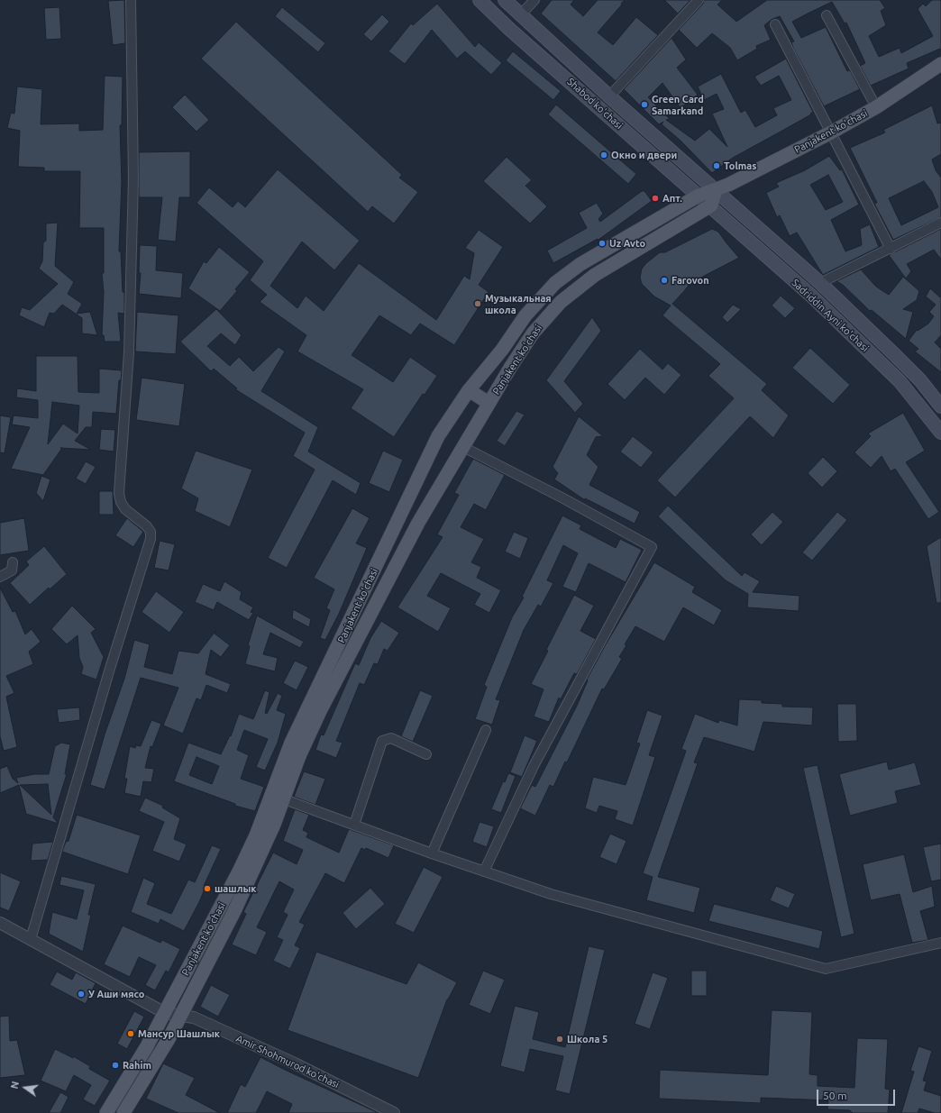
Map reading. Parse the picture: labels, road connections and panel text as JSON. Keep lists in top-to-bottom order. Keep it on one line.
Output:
{"streets":{"main road":["Shabod ko'chasi","Panjakent ko'chasi","Sadriddin Ayni ko'chasi"],"street":["Amir Shohmurod ko'chasi"]},"crossings":[["Shabod ko'chasi","Panjakent ko'chasi"],["Shabod ko'chasi","Sadriddin Ayni ko'chasi"],["Panjakent ko'chasi","Sadriddin Ayni ko'chasi"],["Panjakent ko'chasi","Amir Shohmurod ko'chasi"]],"places":["Green Card Samarkand","Окно и двери","Tolmas","Апт.","Uz Avto","Farovon","Музыкальная школа","шашлык","У Аши мясо","Мансур Шашлык","Школа 5","Rahim"],"scale_bar":"50 m","north":"left"}
